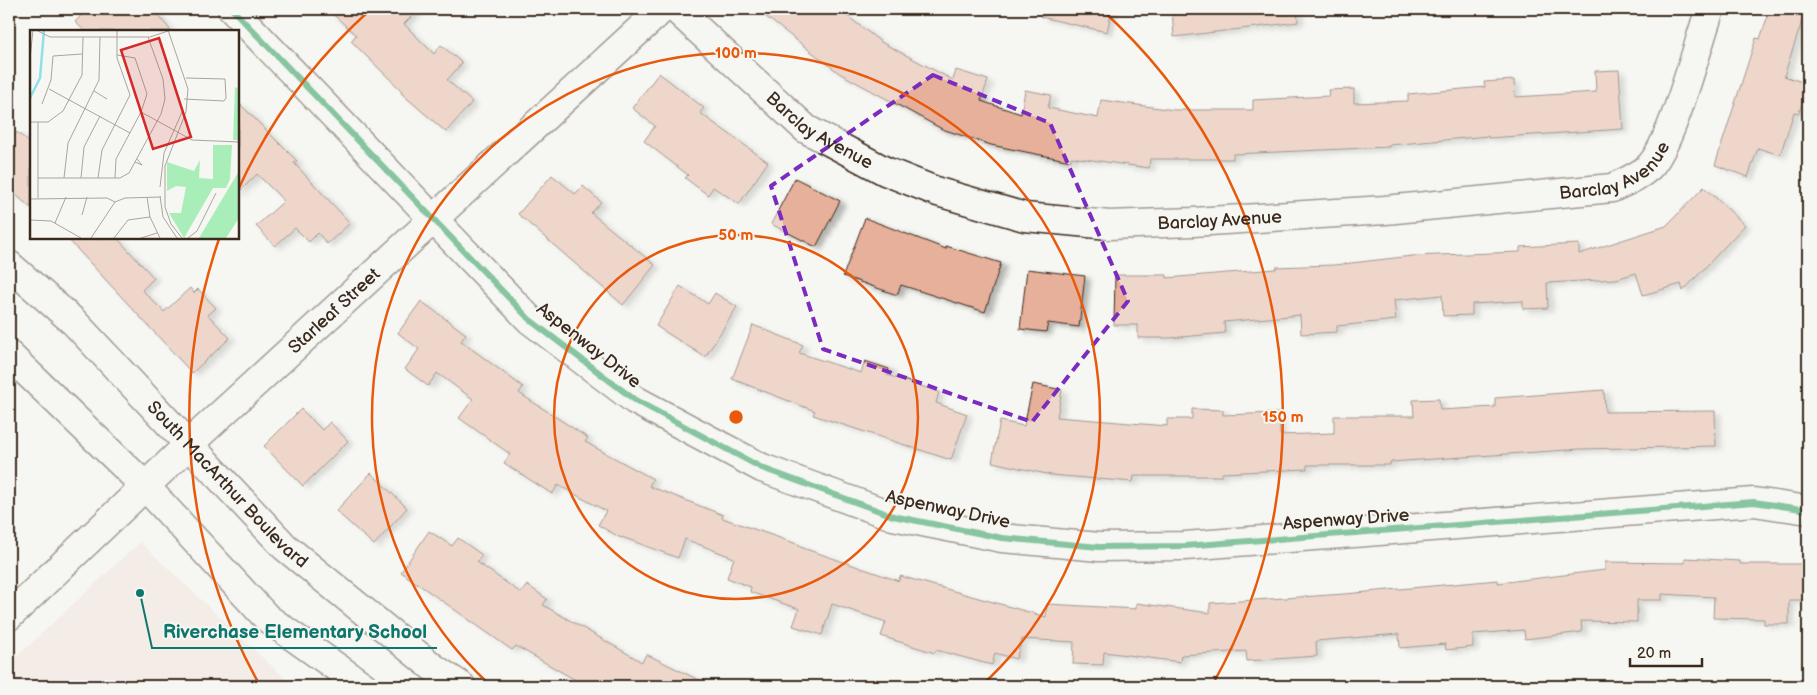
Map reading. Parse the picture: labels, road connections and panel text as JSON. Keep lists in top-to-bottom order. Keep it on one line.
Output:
{"streets":{"street":["Barclay Avenue","Starleaf Street","Aspenway Drive","South MacArthur Boulevard"]},"crossings":[["Starleaf Street","Aspenway Drive"],["Starleaf Street","South MacArthur Boulevard"]],"places":["Riverchase Elementary School"],"scale_bar":"20 m","rings":["100 m","50 m","150 m"]}
